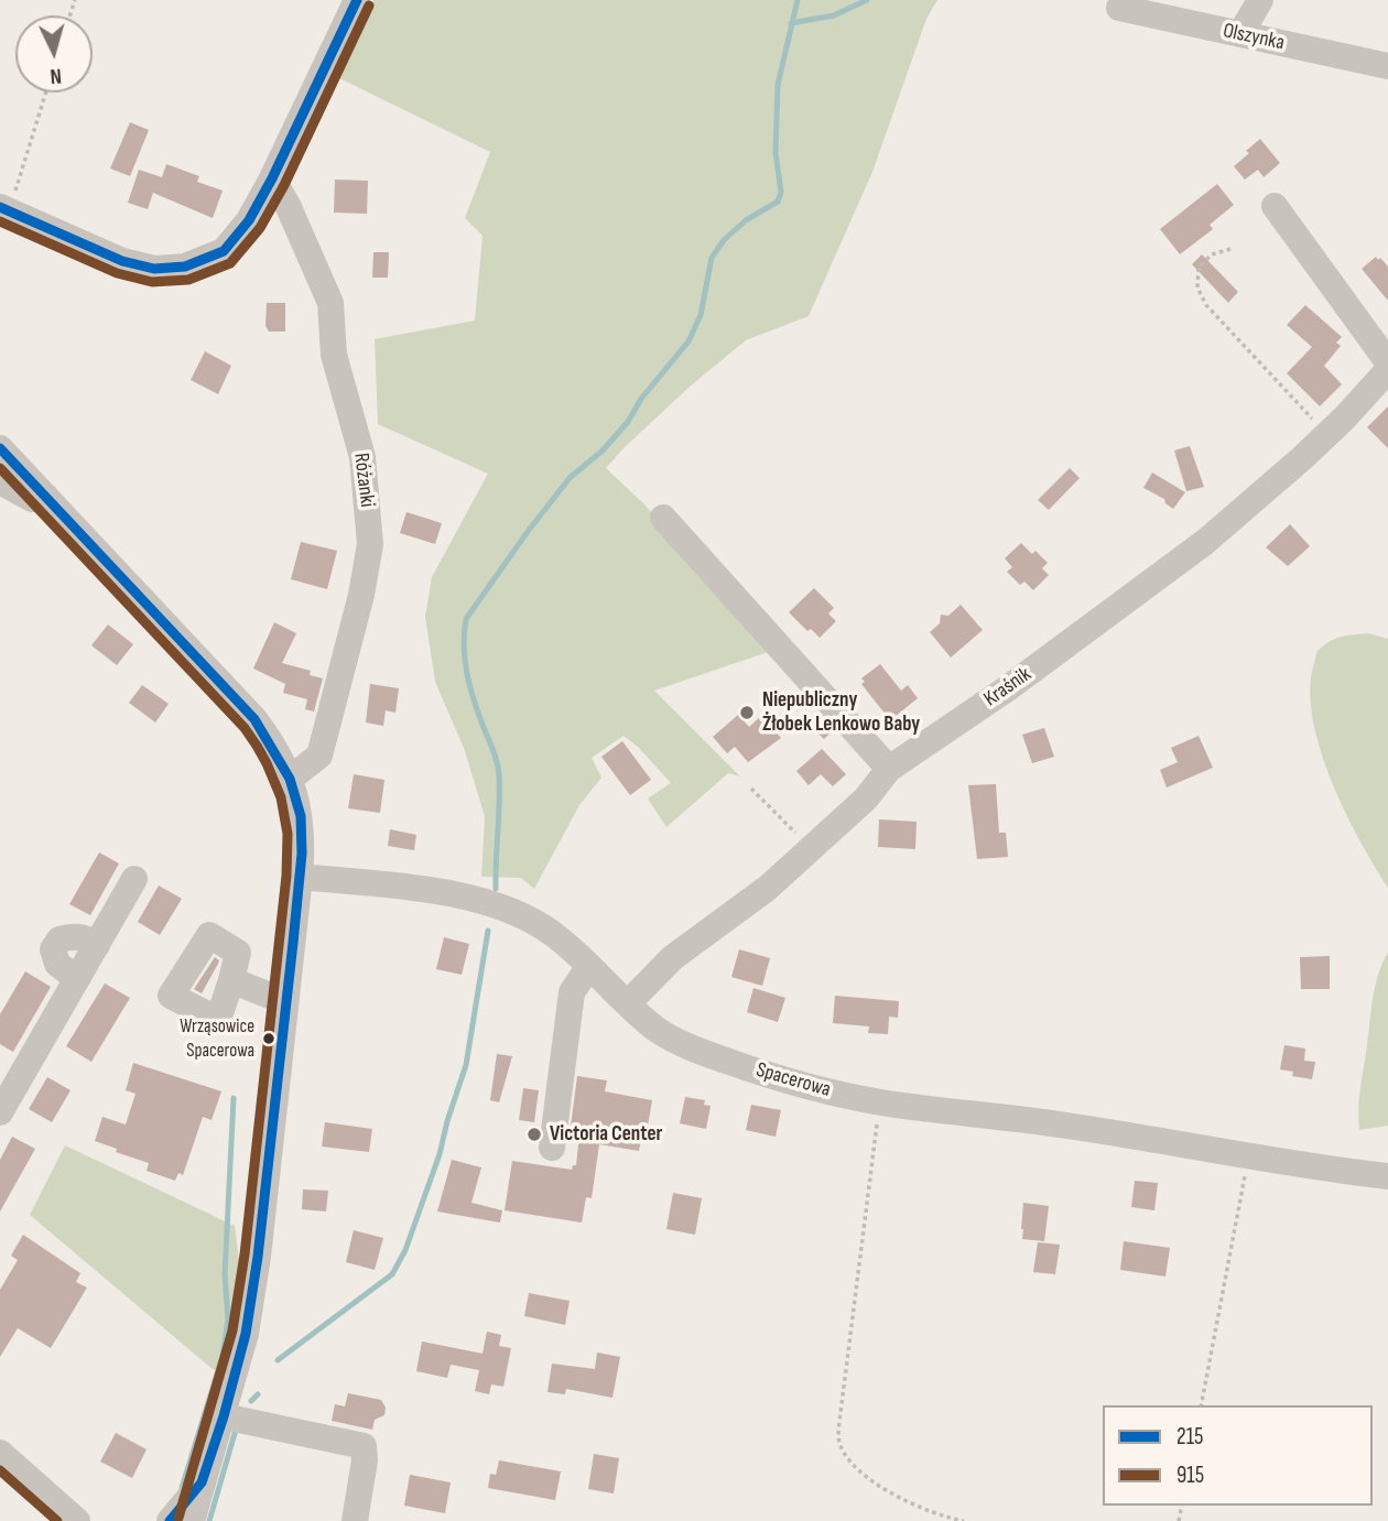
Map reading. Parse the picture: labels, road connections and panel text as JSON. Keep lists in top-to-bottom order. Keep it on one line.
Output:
{"streets":{"street":["Olszynka","Różanki","Kraśnik","Spacerowa"]},"crossings":[["Kraśnik","Spacerowa"]],"places":["Niepubliczny Żłobek Lenkowo Baby","Wrząsowice Spacerowa","Victoria Center"],"lines":["transit line 215","transit line 915"],"legend":["215","915"],"north":"bottom"}
